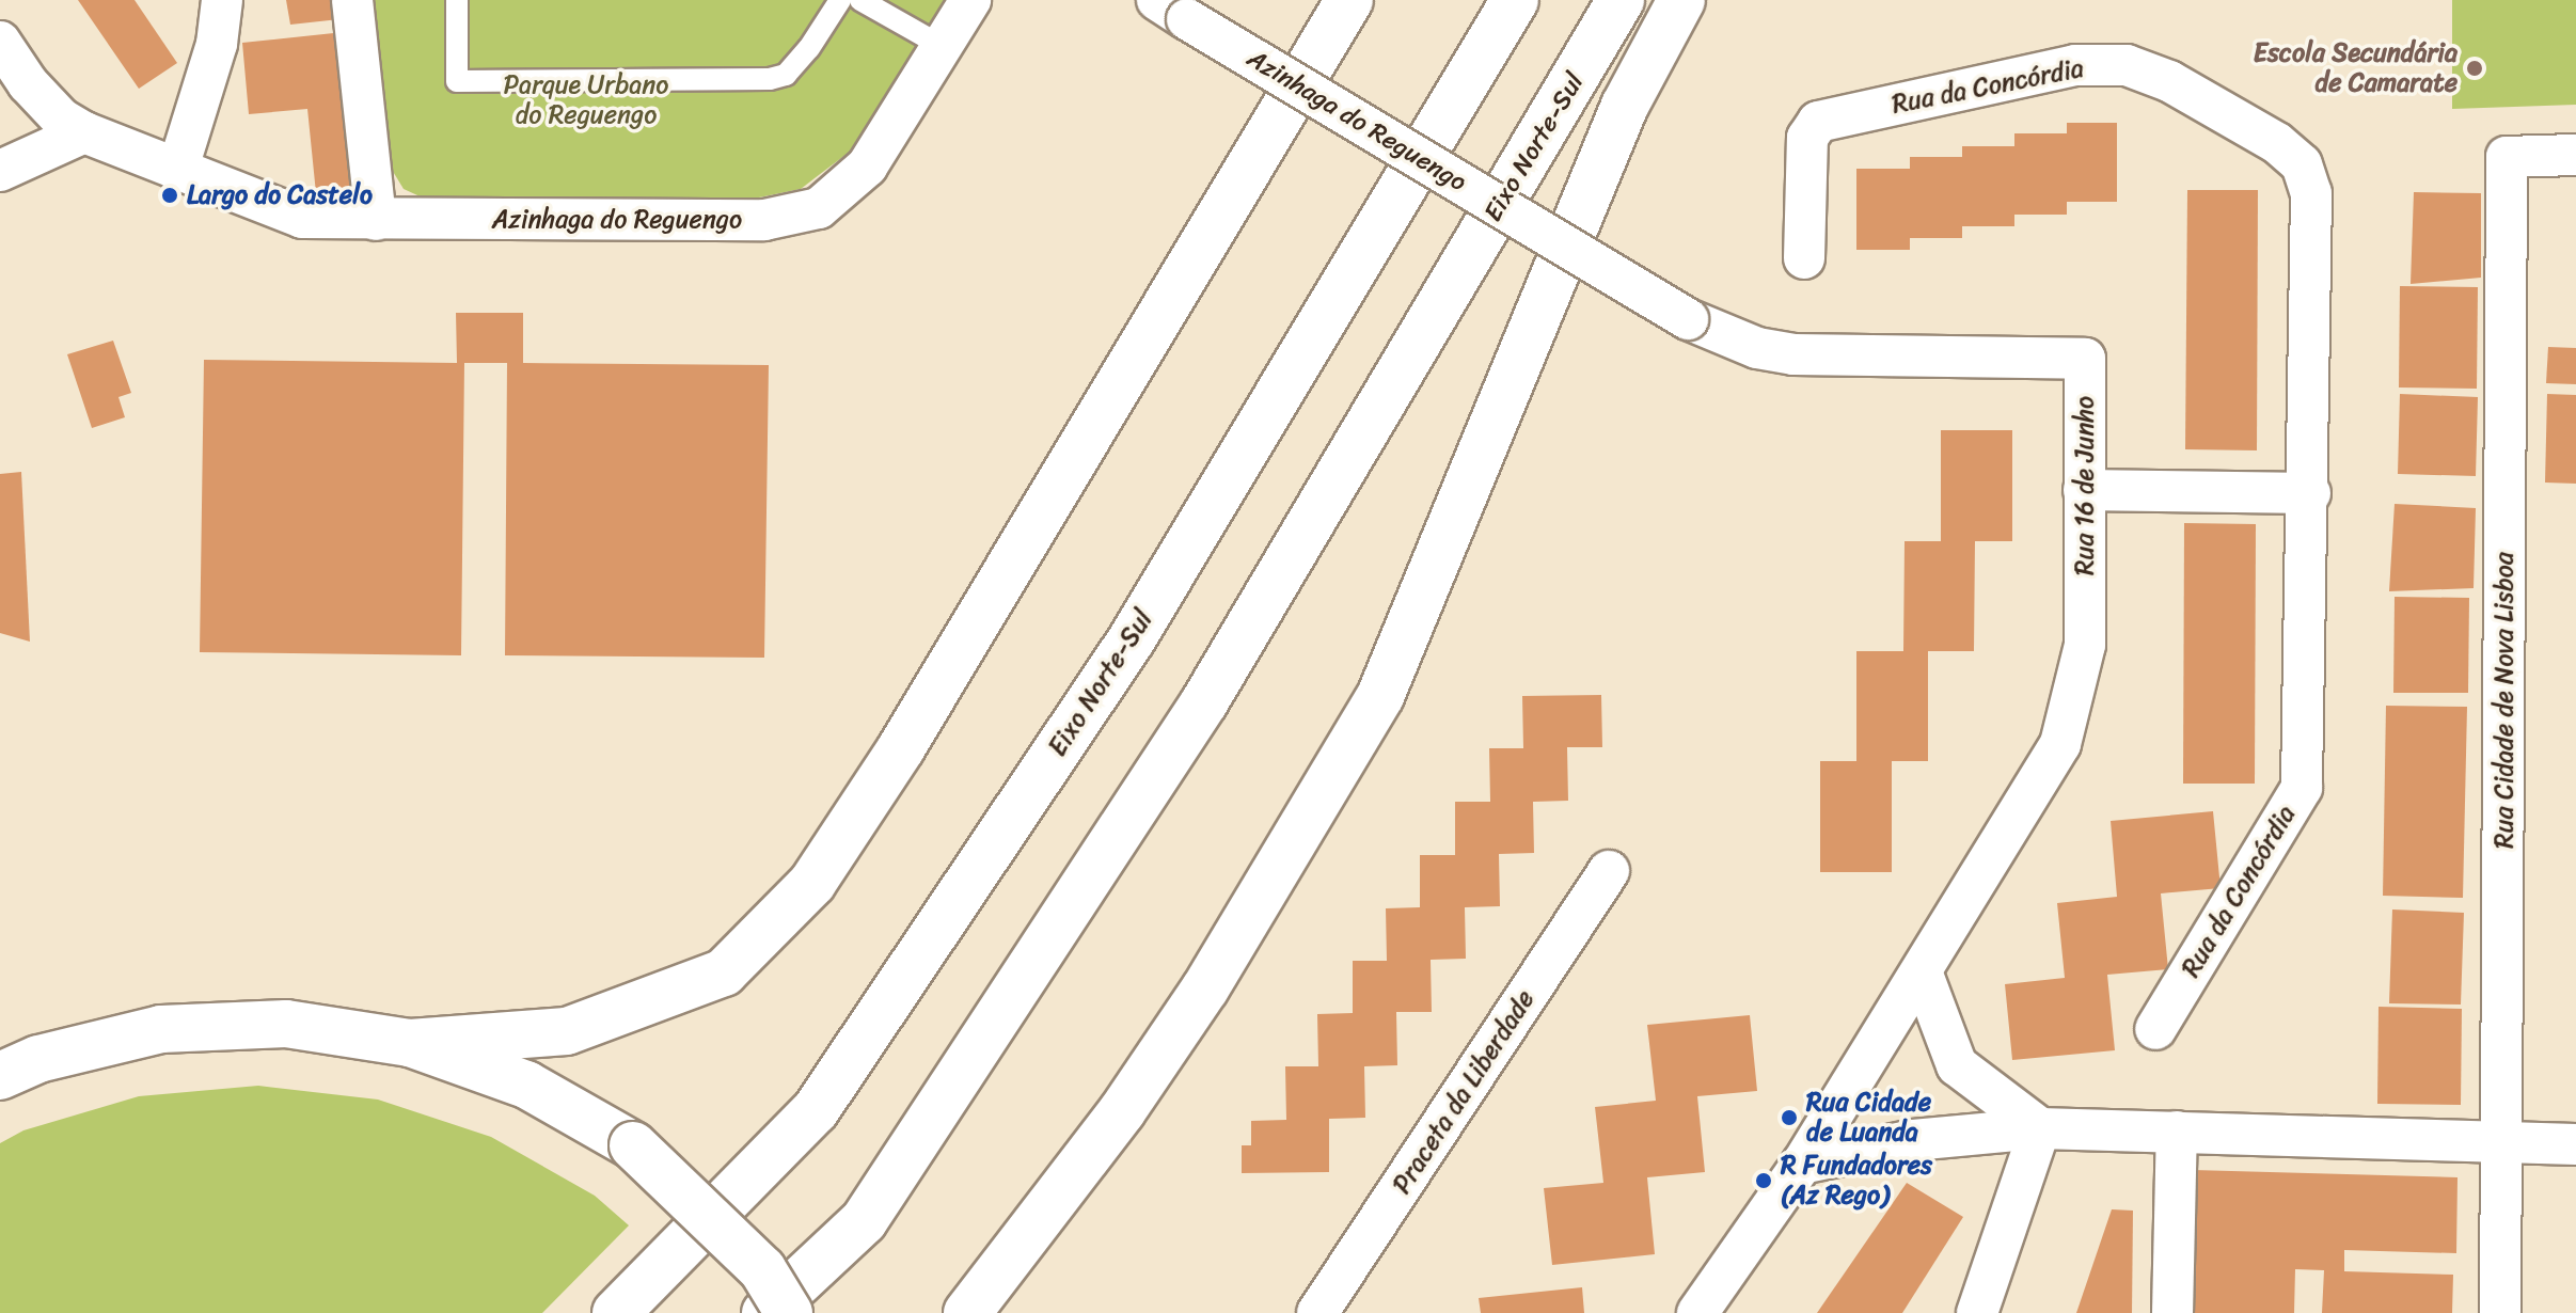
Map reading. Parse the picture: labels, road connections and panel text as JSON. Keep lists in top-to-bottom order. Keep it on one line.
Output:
{"streets":{"main road":["Eixo Norte-Sul"],"street":["Rua da Concórdia","Azinhaga do Reguengo","Rua 16 de Junho","Rua Cidade de Nova Lisboa","Praceta da Liberdade"]},"crossings":[["Azinhaga do Reguengo","Rua 16 de Junho"]],"parks":["Parque Urbano do Reguengo"],"places":["Escola Secundária de Camarate","Largo do Castelo","Rua Cidade de Luanda","R Fundadores (Az Rego)"]}
